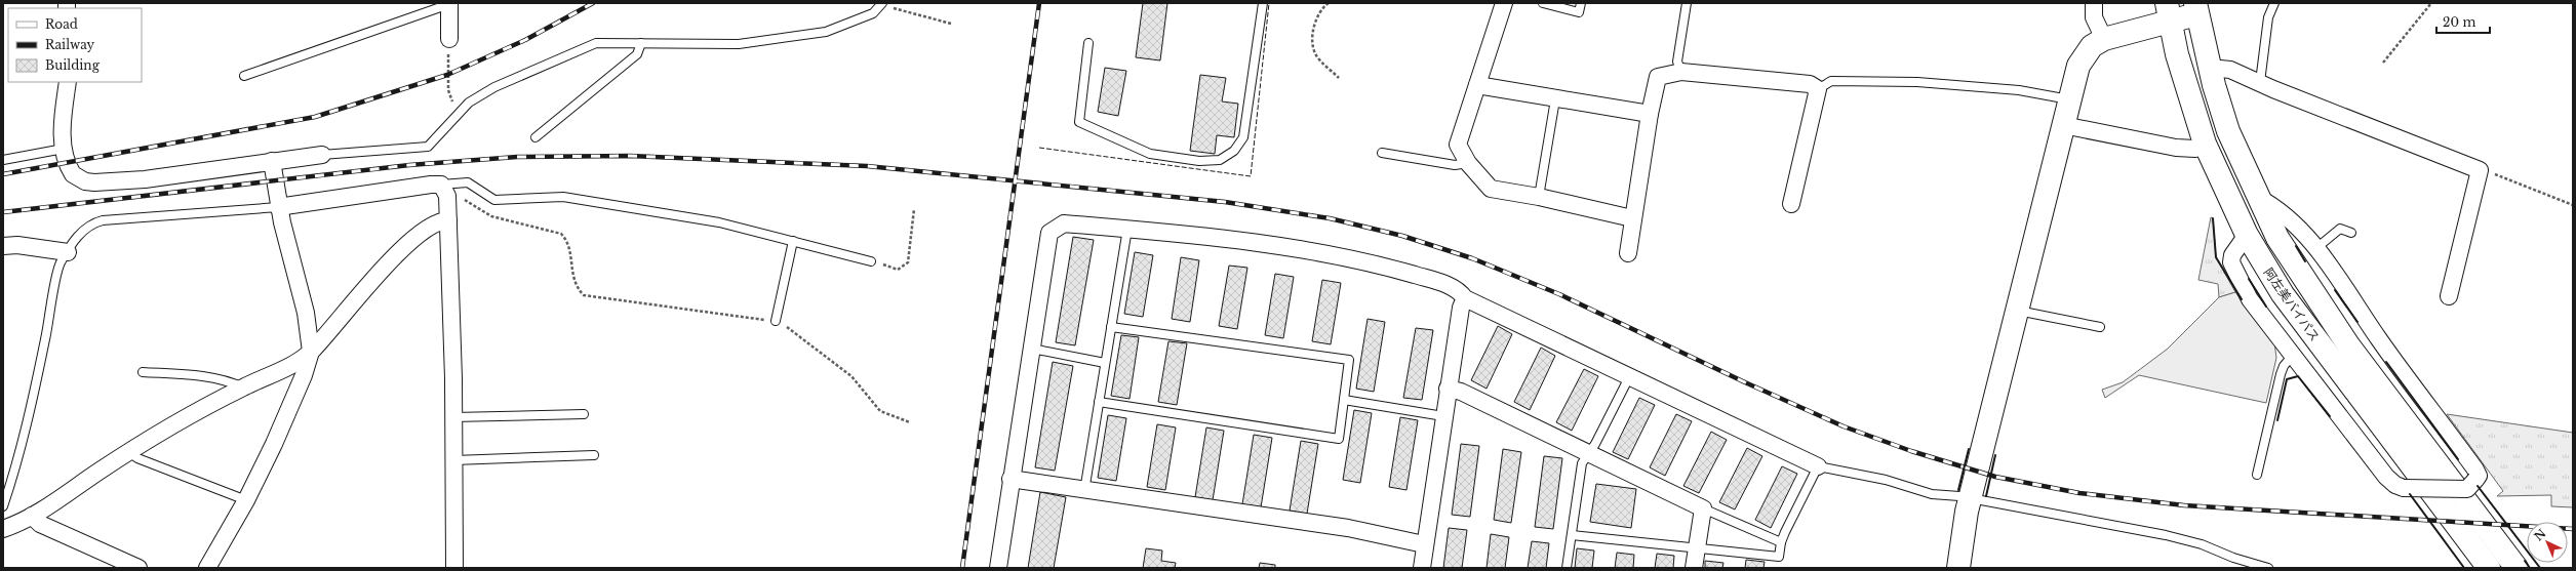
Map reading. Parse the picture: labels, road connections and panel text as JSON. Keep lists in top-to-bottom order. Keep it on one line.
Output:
{"streets":{"main road":["阿左美バイパス"]},"legend":["Road","Railway","Building"],"scale_bar":"20 m","north":"top left"}
